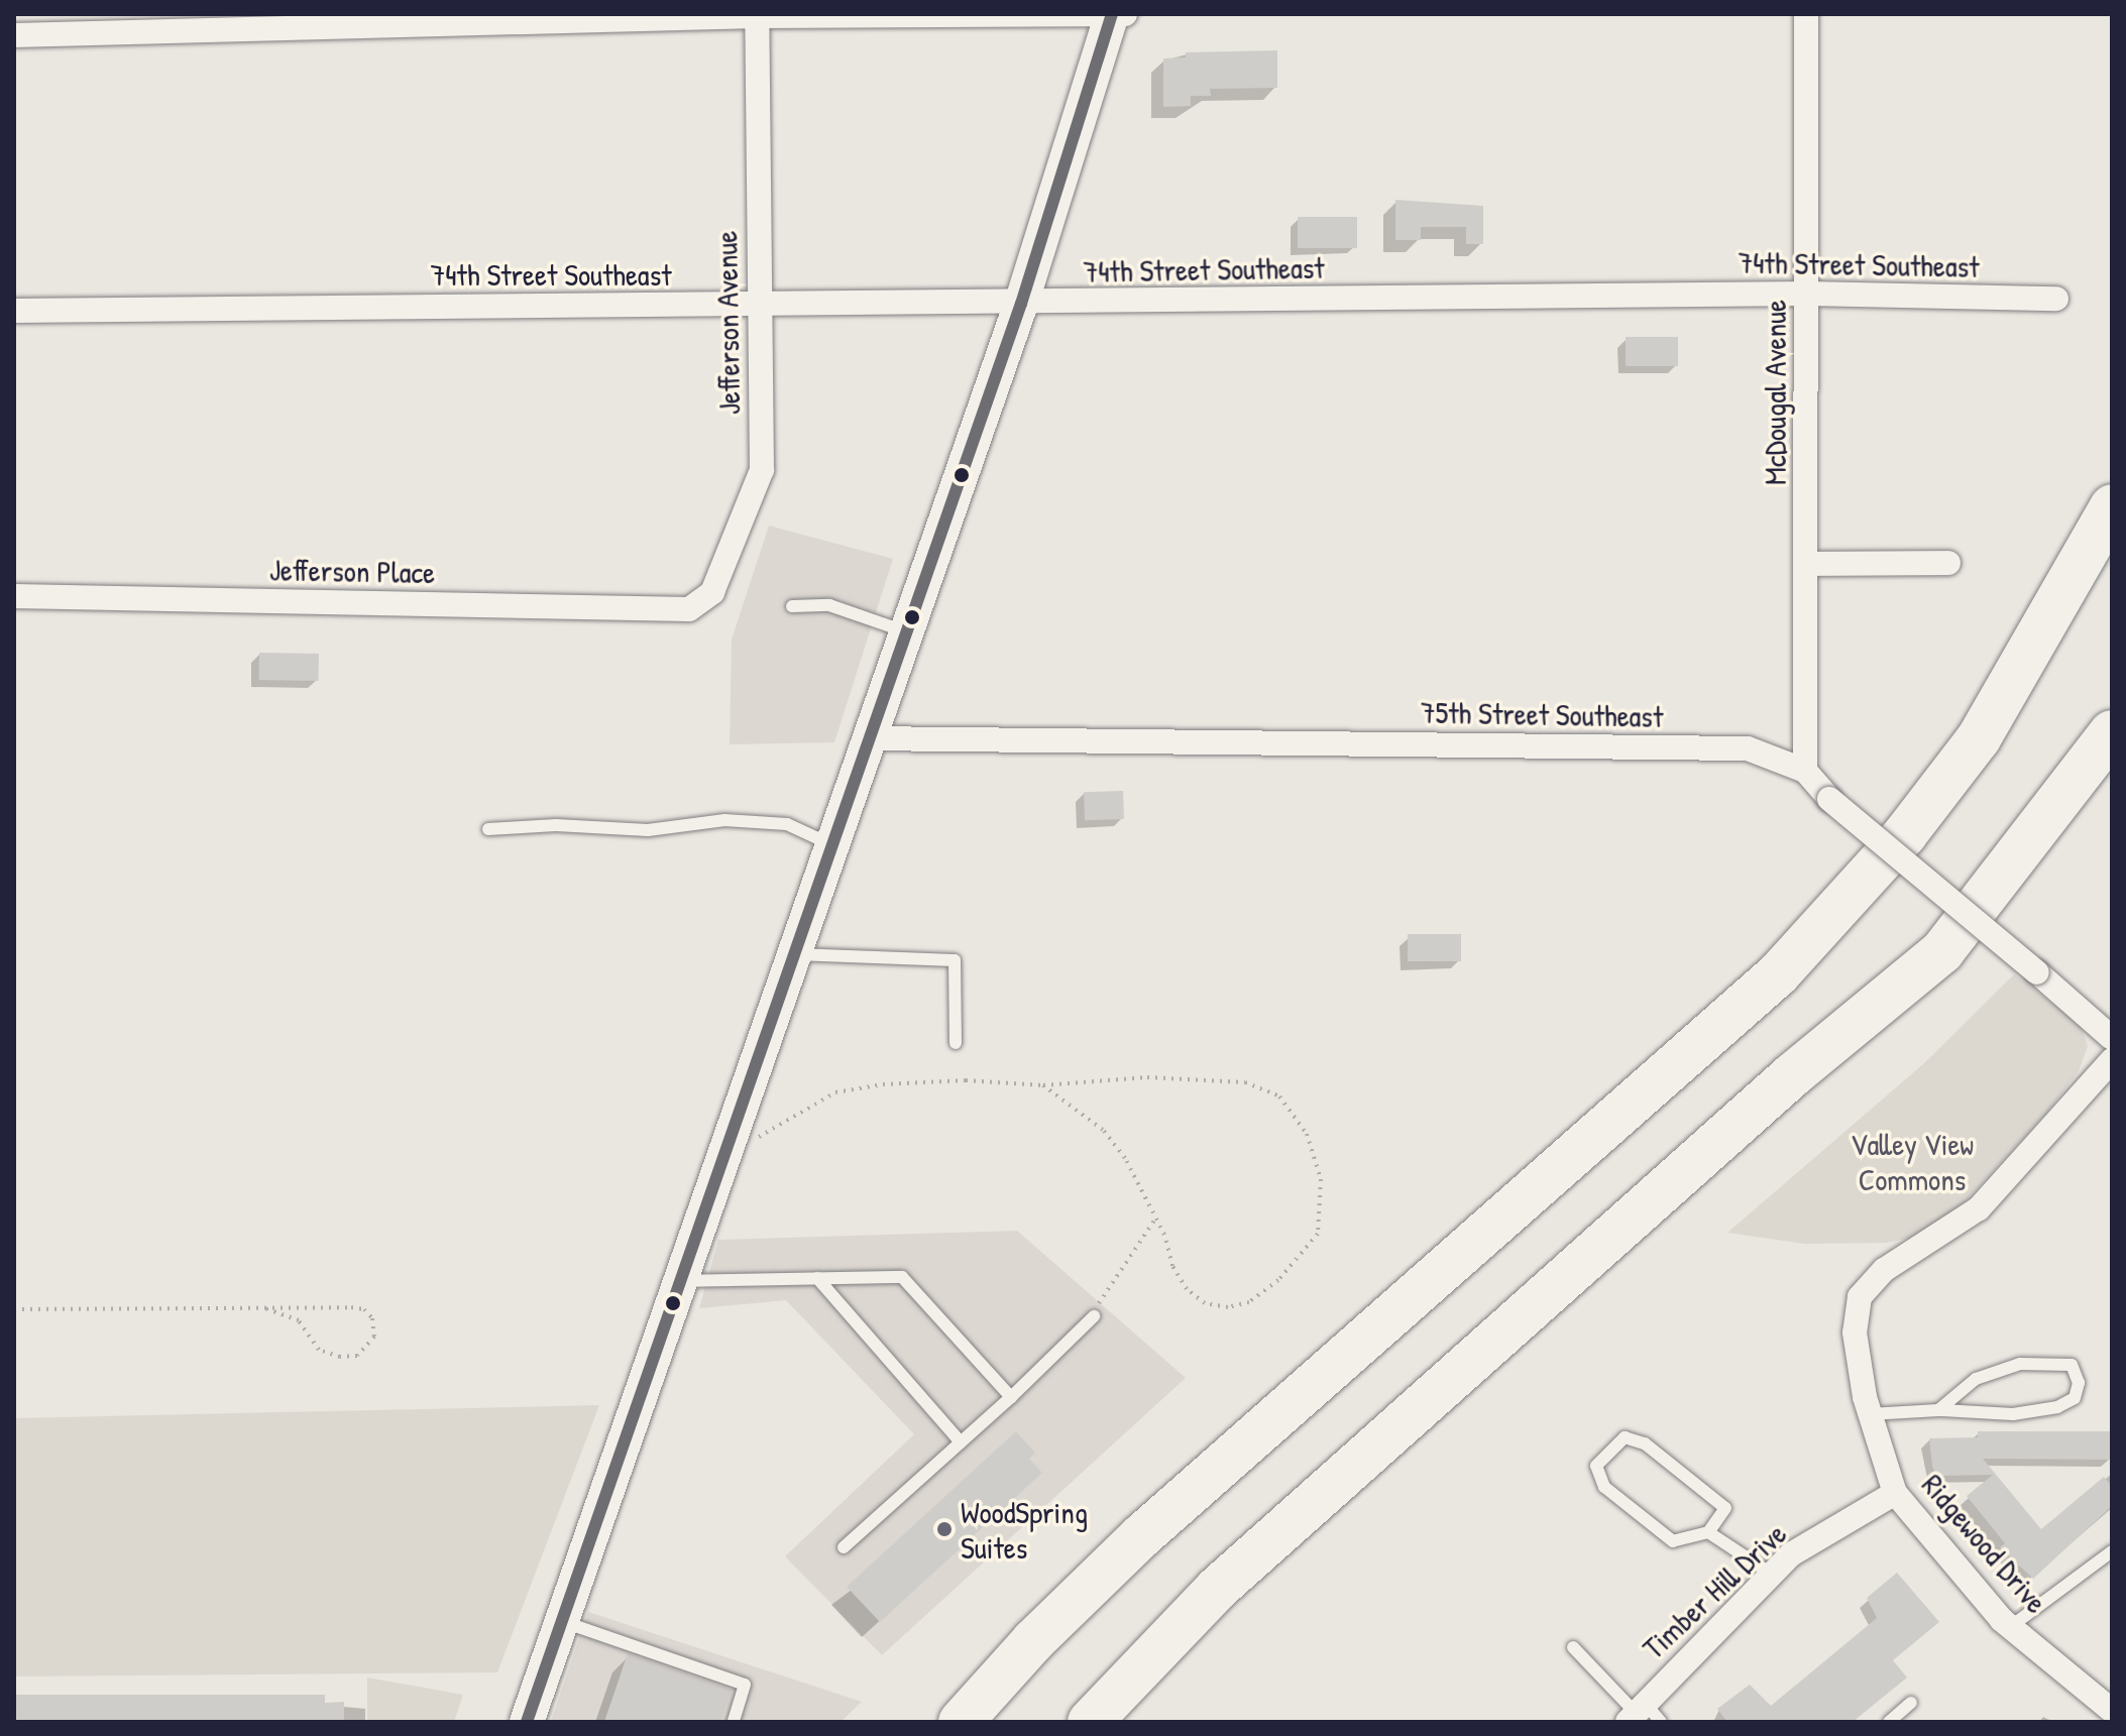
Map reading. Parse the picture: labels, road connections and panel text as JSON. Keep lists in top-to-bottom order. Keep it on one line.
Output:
{"streets":{"street":["74th Street Southeast","Jefferson Avenue","McDougal Avenue","Jefferson Place","75th Street Southeast","Ridgewood Drive","Timber Hill Drive"]},"crossings":[["74th Street Southeast","Jefferson Avenue"],["74th Street Southeast","McDougal Avenue"],["Jefferson Avenue","Jefferson Place"],["McDougal Avenue","75th Street Southeast"],["Ridgewood Drive","Timber Hill Drive"]],"parks":["Valley View Commons"],"places":["WoodSpring Suites"]}
